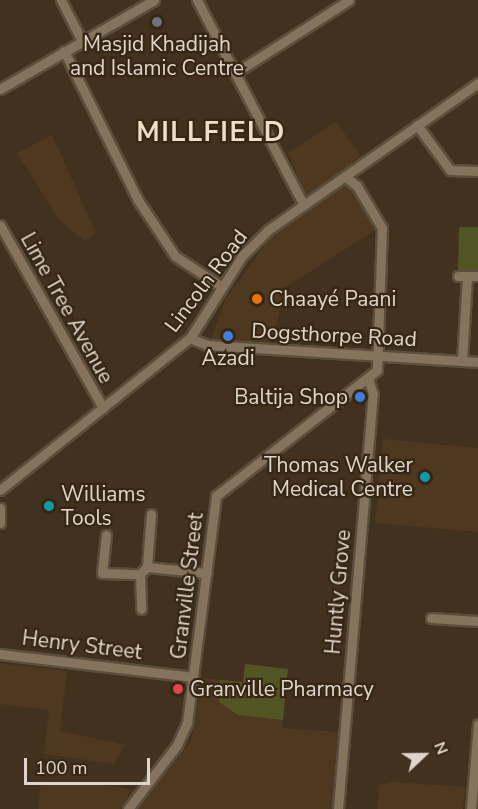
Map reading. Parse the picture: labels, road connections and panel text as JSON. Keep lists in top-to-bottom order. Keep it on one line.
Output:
{"streets":{"street":["Lincoln Road","Lime Tree Avenue","Dogsthorpe Road","Granville Street","Huntly Grove","Henry Street"]},"crossings":[["Lincoln Road","Lime Tree Avenue"],["Lincoln Road","Dogsthorpe Road"],["Dogsthorpe Road","Granville Street"],["Granville Street","Huntly Grove"],["Granville Street","Henry Street"]],"districts":["MILLFIELD"],"places":["Masjid Khadijah and Islamic Centre","Chaayé Paani","Azadi","Baltija Shop","Thomas Walker Medical Centre","Williams Tools","Granville Pharmacy"],"scale_bar":"100 m","north":"right"}
